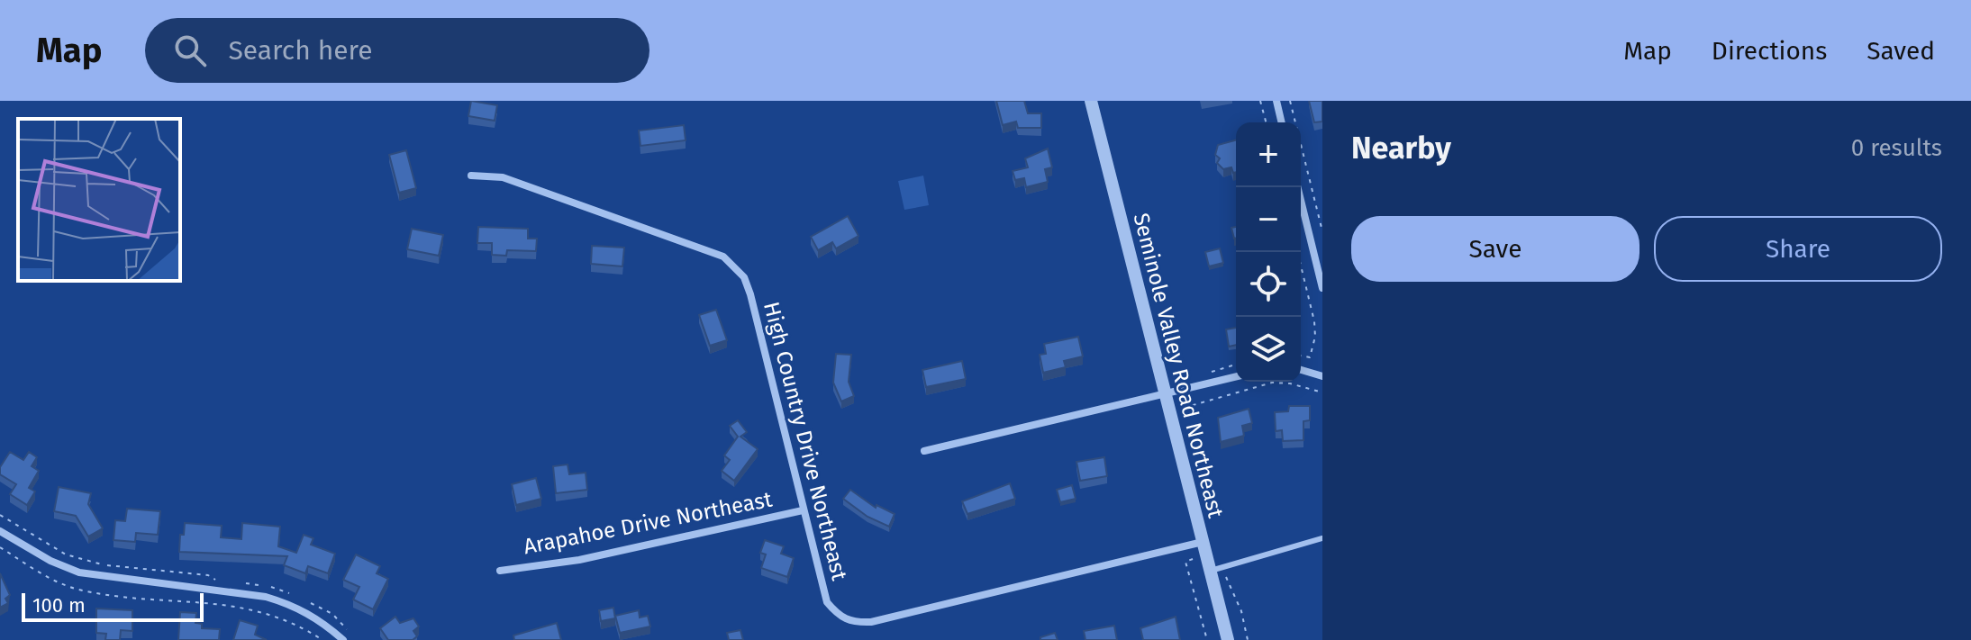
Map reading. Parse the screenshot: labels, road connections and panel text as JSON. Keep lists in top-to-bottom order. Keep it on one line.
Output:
{"streets":{"street":["Seminole Valley Road Northeast","High Country Drive Northeast","Arapahoe Drive Northeast"]},"crossings":[["Seminole Valley Road Northeast","High Country Drive Northeast"],["High Country Drive Northeast","Arapahoe Drive Northeast"]],"scale_bar":"100 m","page":{"header":"Map","search":"Search here","nav":["Map","Directions","Saved"],"heading":["Nearby","0 results"],"map_buttons":["+","−"],"buttons":["Save","Share"],"scale":"100 m"}}
